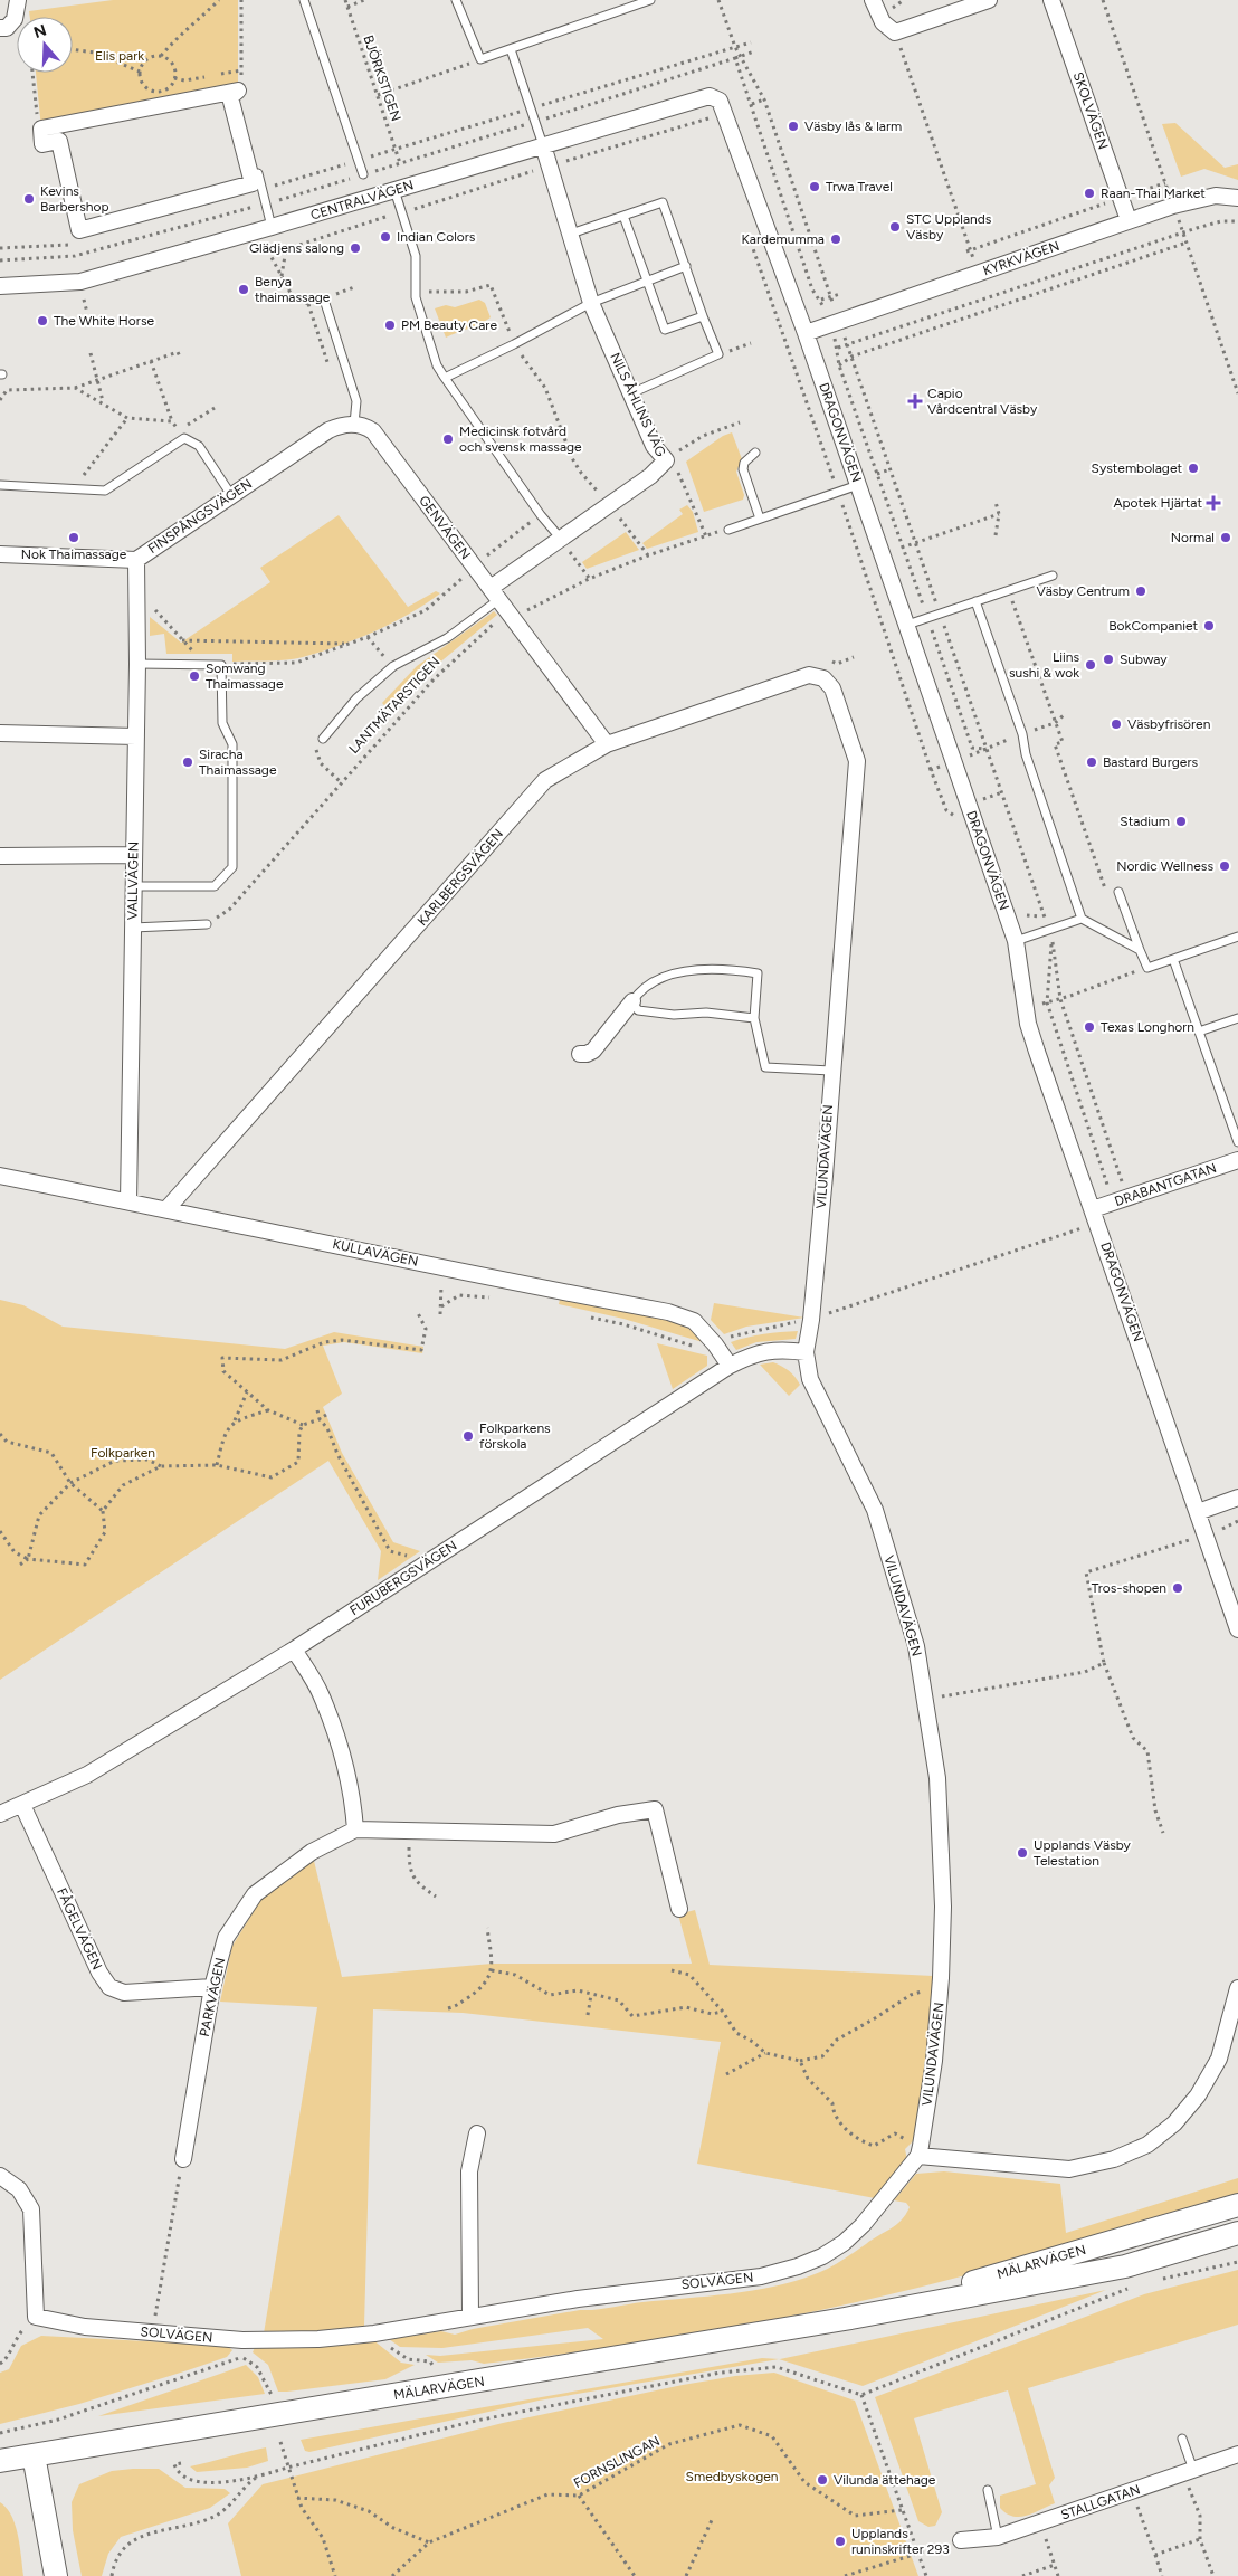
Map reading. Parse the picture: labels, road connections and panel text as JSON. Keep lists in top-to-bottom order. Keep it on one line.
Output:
{"streets":{"main road":["MÄLARVÄGEN"],"street":["SKOLVÄGEN","CENTRALVÄGEN","KYRKVÄGEN","NILS ÅHLINS VÄG","DRAGONVÄGEN","FINSPÅNGSVÄGEN","GENVÄGEN","KARLBERGSVÄGEN","VALLVÄGEN","VILUNDAVÄGEN","DRABANTGATAN","KULLAVÄGEN","FURUBERGSVÄGEN","FÅGELVÄGEN","PARKVÄGEN","SOLVÄGEN","STALLGATAN"],"path":["BJÖRKSTIGEN","LANTMÄTARSTIGEN","FORNSLINGAN"]},"crossings":[["SKOLVÄGEN","KYRKVÄGEN"],["CENTRALVÄGEN","NILS ÅHLINS VÄG"],["CENTRALVÄGEN","DRAGONVÄGEN"],["KYRKVÄGEN","DRAGONVÄGEN"],["NILS ÅHLINS VÄG","GENVÄGEN"],["DRAGONVÄGEN","DRABANTGATAN"],["FINSPÅNGSVÄGEN","GENVÄGEN"],["FINSPÅNGSVÄGEN","VALLVÄGEN"],["GENVÄGEN","LANTMÄTARSTIGEN"],["GENVÄGEN","KARLBERGSVÄGEN"],["KARLBERGSVÄGEN","VILUNDAVÄGEN"],["KARLBERGSVÄGEN","KULLAVÄGEN"],["VALLVÄGEN","KULLAVÄGEN"],["VILUNDAVÄGEN","FURUBERGSVÄGEN"],["VILUNDAVÄGEN","SOLVÄGEN"],["KULLAVÄGEN","FURUBERGSVÄGEN"],["FURUBERGSVÄGEN","FÅGELVÄGEN"],["FÅGELVÄGEN","PARKVÄGEN"]],"parks":["Elis park","Folkparken","Smedbyskogen"],"places":{"other":["Väsby lås & larm","Trwa Travel","Raan-Thai Market","Kevins Barbershop","STC Upplands Väsby","Indian Colors","Kardemumma","Glädjens salong","Benya thaimassage","The White Horse","PM Beauty Care","Medicinsk fotvård och svensk massage","Systembolaget","Nok Thaimassage","Normal","Väsby Centrum","BokCompaniet","Subway","Liins sushi & wok","Somwang Thaimassage","Väsbyfrisören","Siracha Thaimassage","Bastard Burgers","Stadium","Nordic Wellness","Texas Longhorn","Folkparkens förskola","Tros-shopen","Upplands Väsby Telestation","Vilunda ättehage","Upplands runinskrifter 293"],"health":["Capio Vårdcentral Väsby","Apotek Hjärtat"]},"north":"top"}
